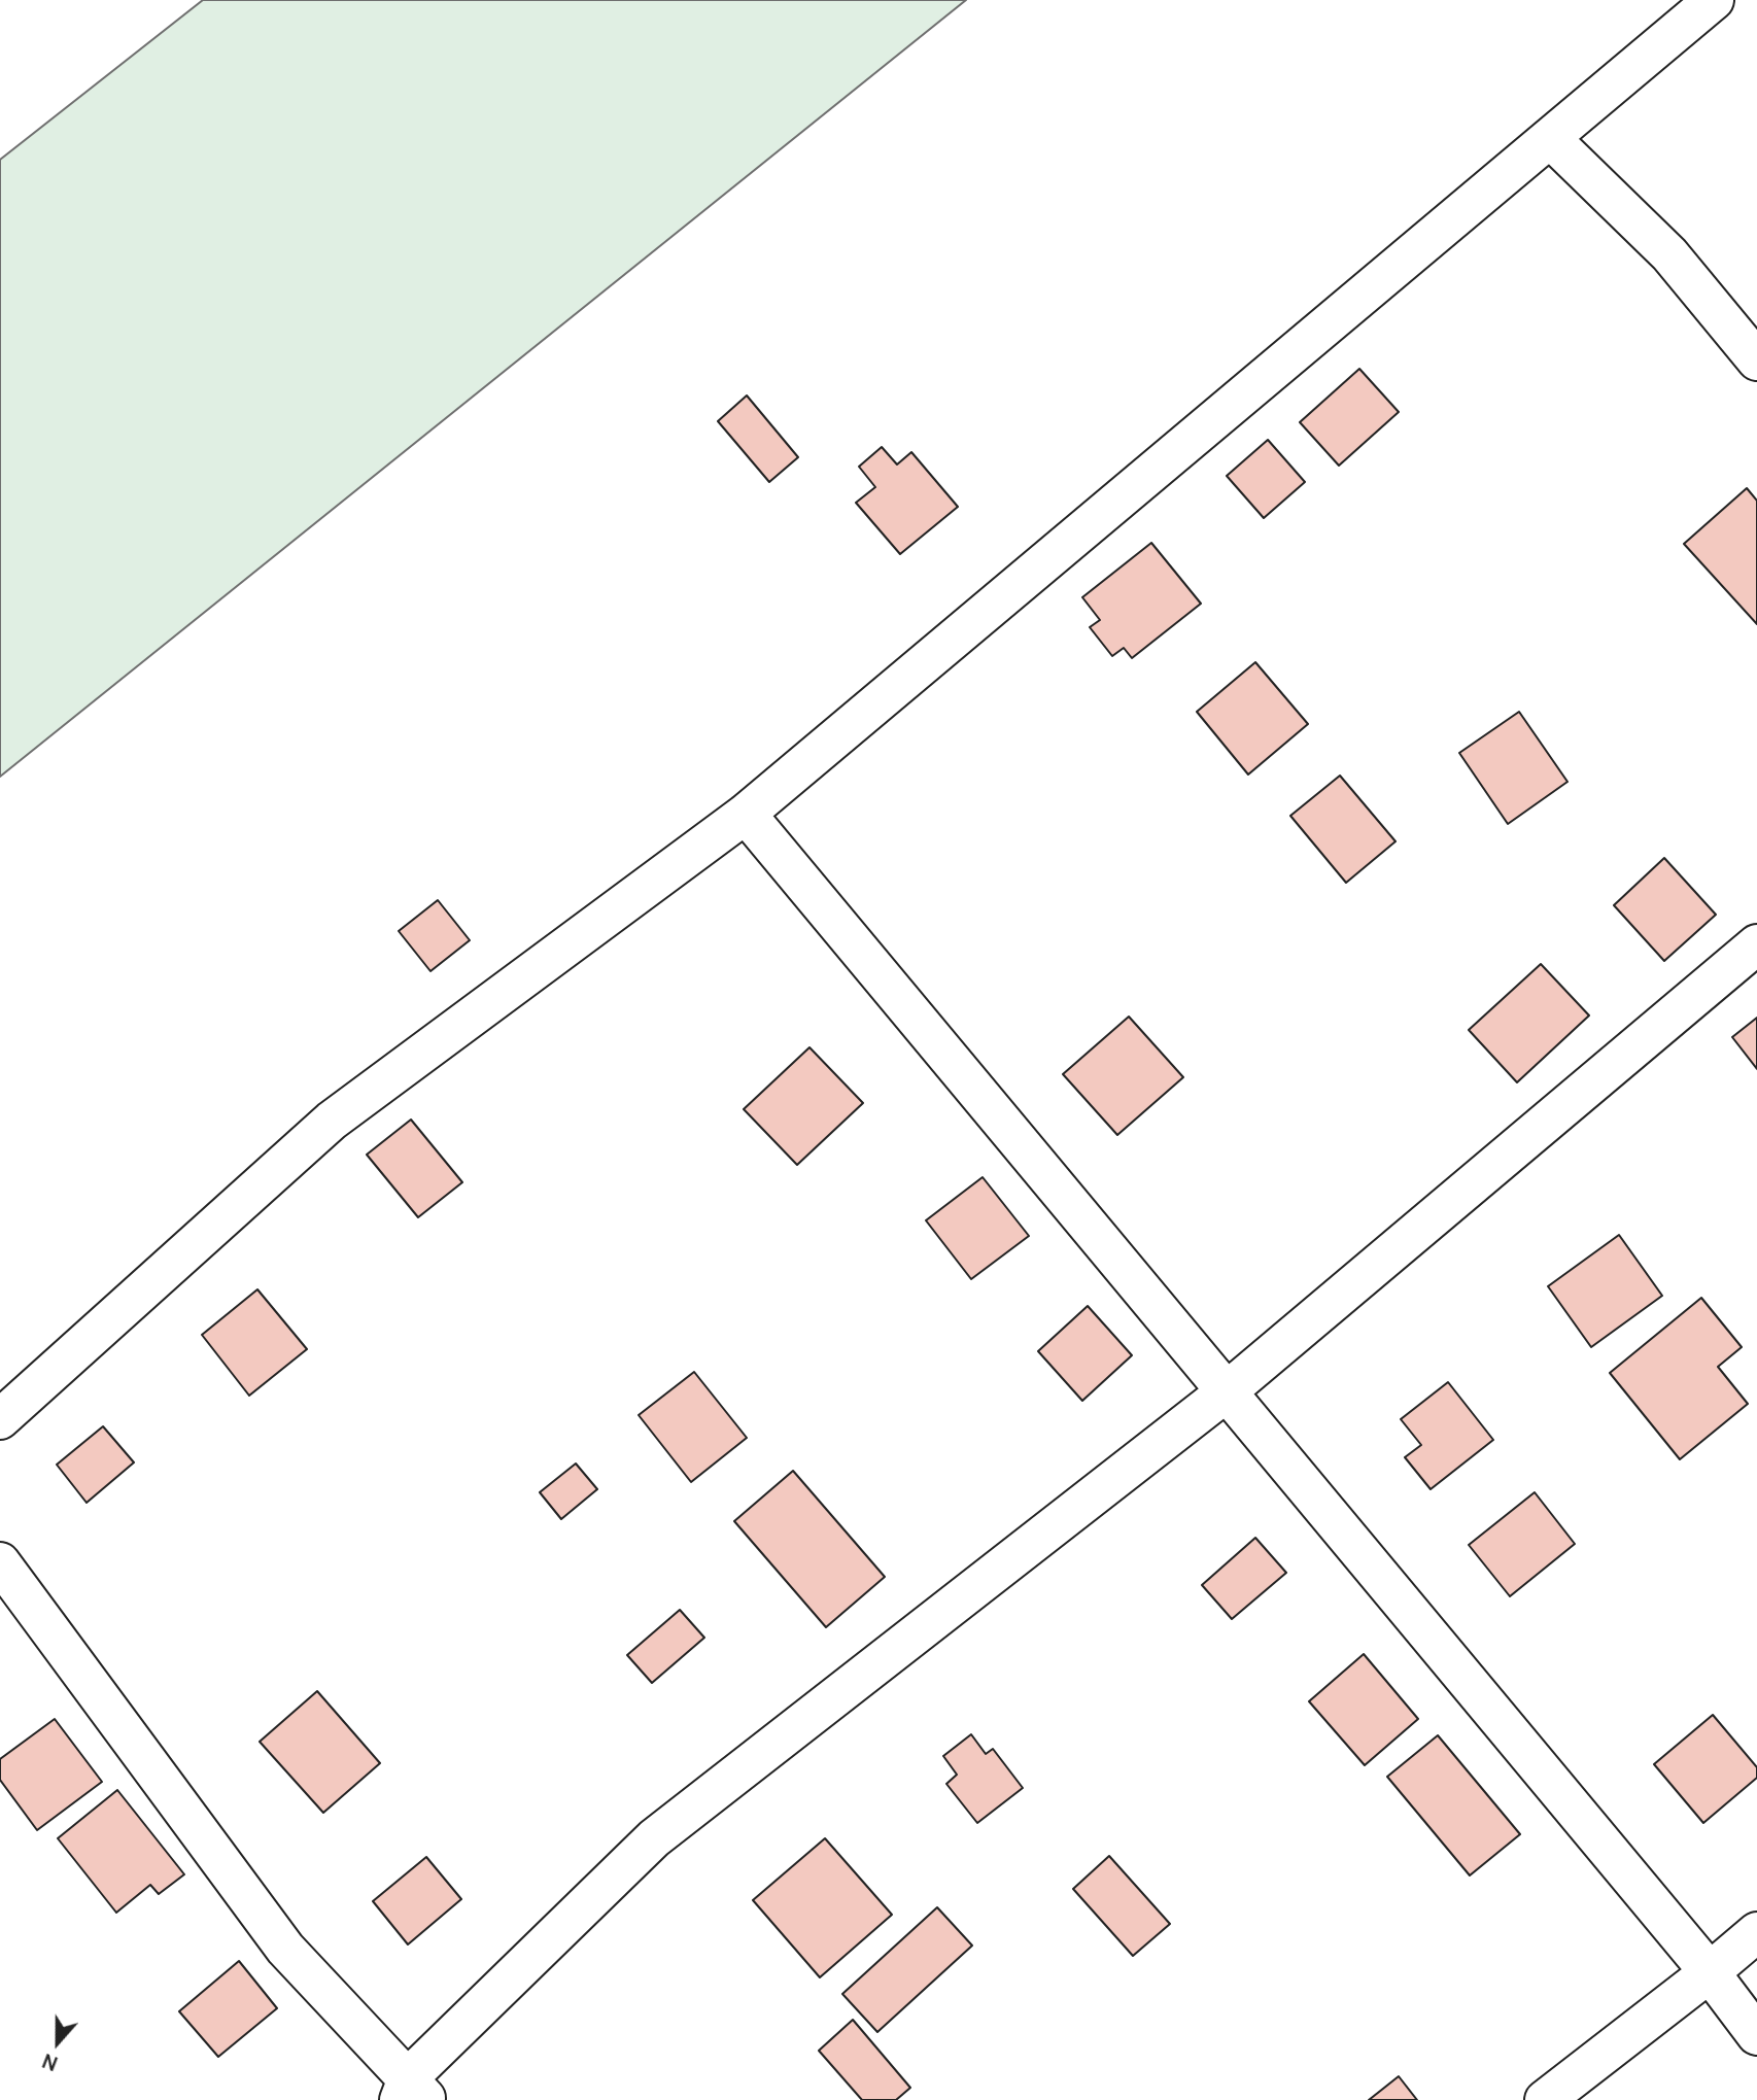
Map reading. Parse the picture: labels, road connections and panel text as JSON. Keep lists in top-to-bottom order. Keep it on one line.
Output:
{"north":"bottom"}
